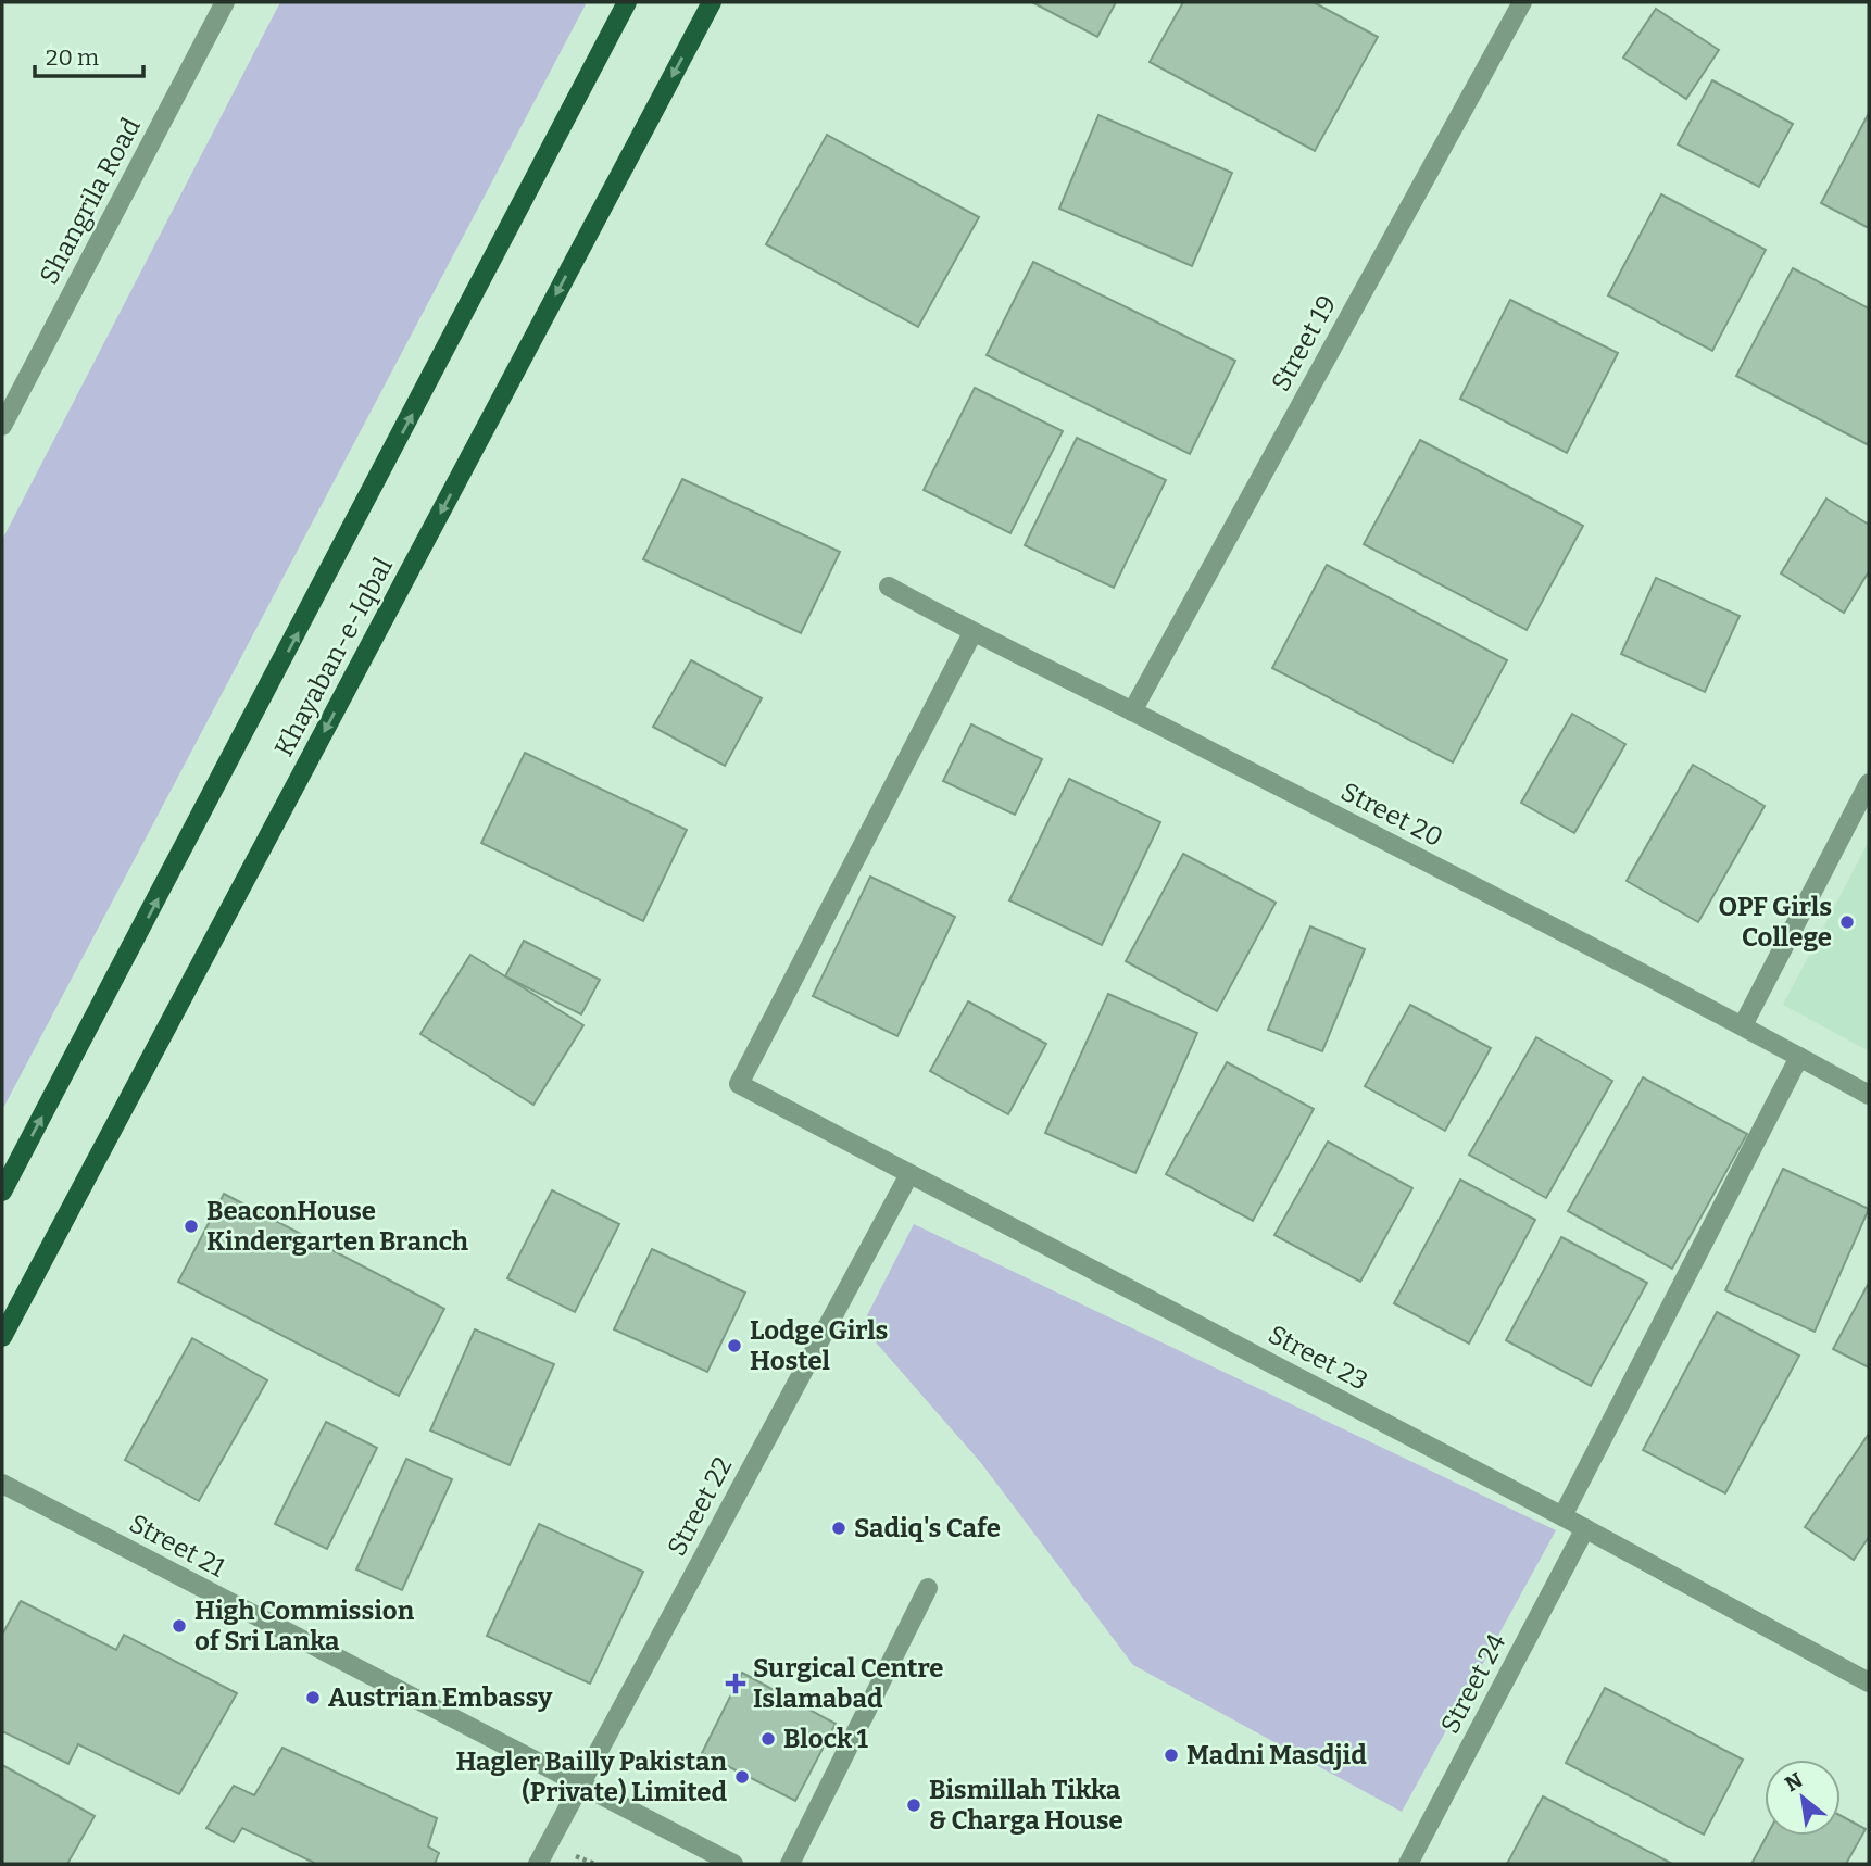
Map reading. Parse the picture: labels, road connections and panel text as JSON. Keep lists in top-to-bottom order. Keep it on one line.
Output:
{"streets":{"main road":["Khayaban-e-Iqbal"],"street":["Shangrila Road","Street 19","Street 20","Street 23","Street 22","Street 21","Street 24"]},"crossings":[["Street 19","Street 20"],["Street 20","Street 23"],["Street 23","Street 22"],["Street 23","Street 24"],["Street 22","Street 21"]],"places":{"other":["OPF Girls College","BeaconHouse Kindergarten Branch","Lodge Girls Hostel","Sadiq's Cafe","High Commission of Sri Lanka","Austrian Embassy","Block 1","Madni Masdjid","Hagler Bailly Pakistan (Private) Limited","Bismillah Tikka & Charga House"],"health":["Surgical Centre Islamabad"]},"scale_bar":"20 m","north":"top left"}
